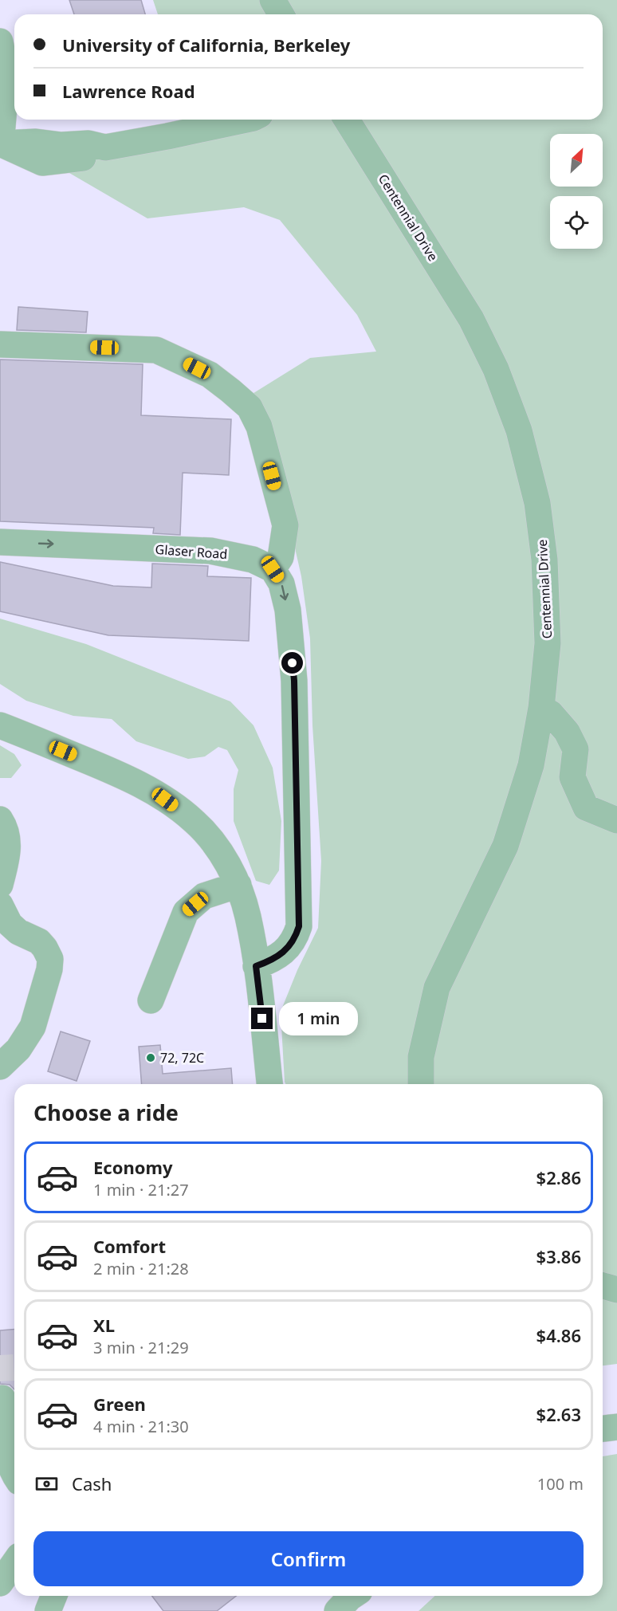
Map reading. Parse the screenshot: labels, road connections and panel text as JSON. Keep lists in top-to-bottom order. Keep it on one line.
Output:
{"streets":{"street":["Centennial Drive","Glaser Road"]},"one_way":["Glaser Road"],"places":["72, 72C"],"north":"top right","page":{"banner":["University of California, Berkeley","Lawrence Road"],"bubble":"1 min","heading":"Choose a ride","list":[{"name":"Economy","note":"1 min · 21:27","value":"$2.86"},{"name":"Comfort","note":"2 min · 21:28","value":"$3.86"},{"name":"XL","note":"3 min · 21:29","value":"$4.86"},{"name":"Green","note":"4 min · 21:30","value":"$2.63"}],"pay":["Cash","100 m"],"buttons":"Confirm"}}
